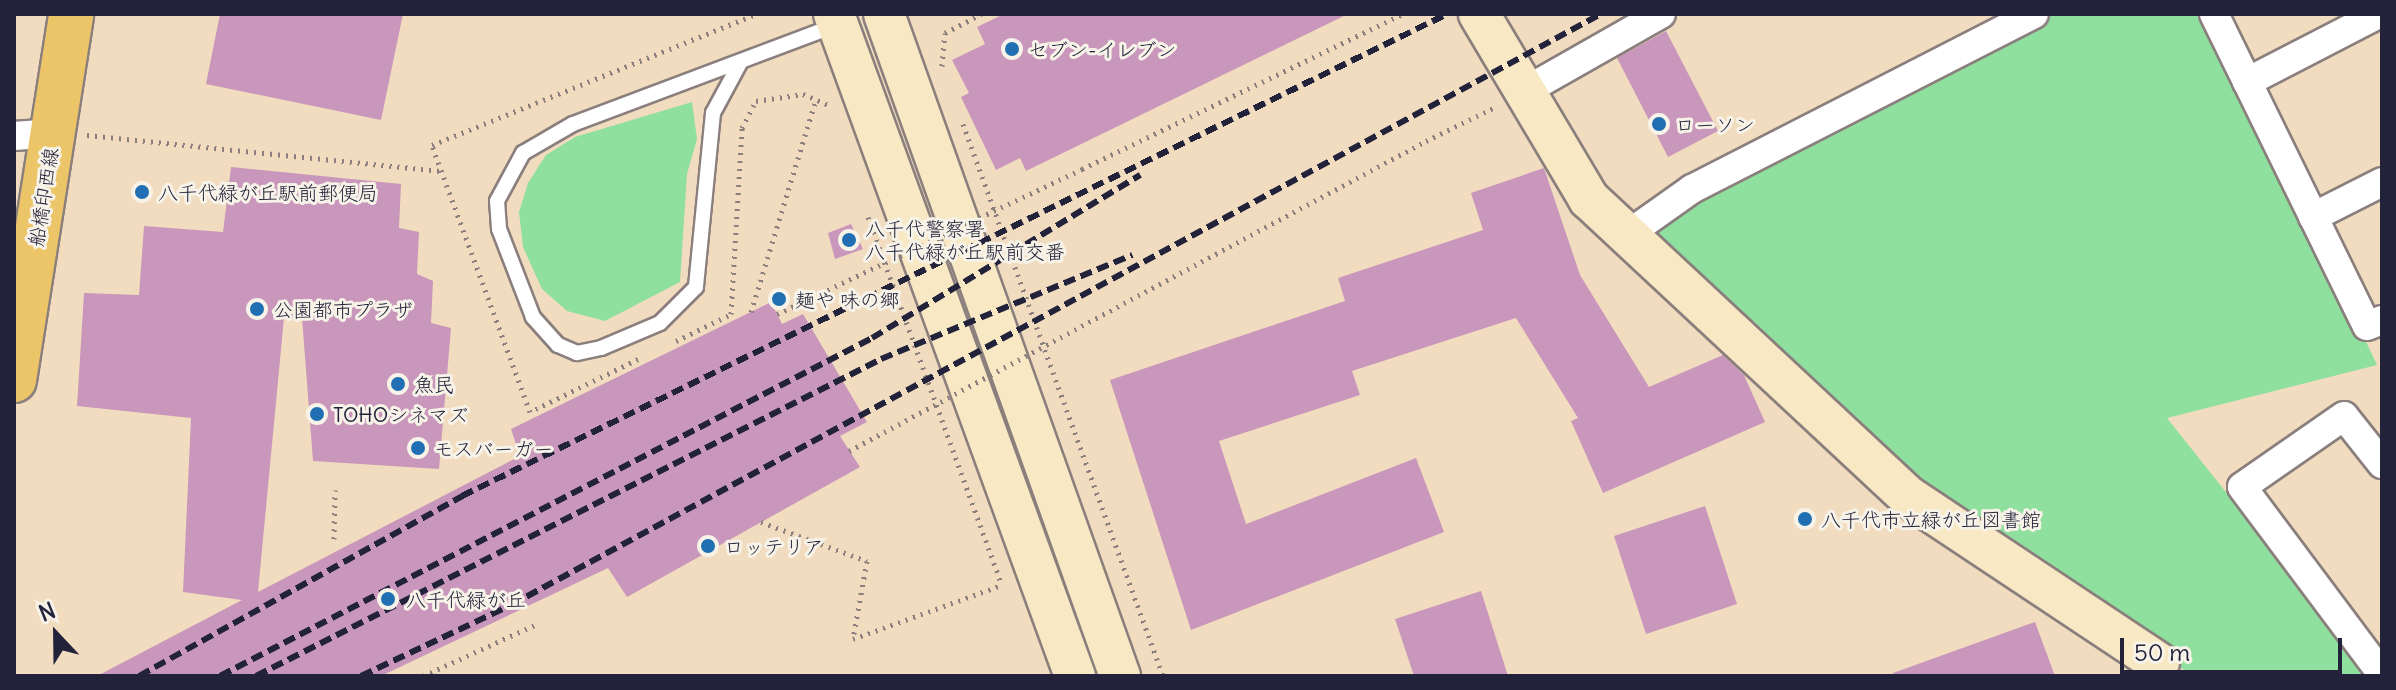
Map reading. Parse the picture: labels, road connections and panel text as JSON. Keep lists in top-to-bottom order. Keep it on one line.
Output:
{"streets":{"main road":["船橋印西線"]},"places":["セブン-イレブン","ローソン","八千代緑が丘駅前郵便局","八千代警察署 八千代緑が丘駅前交番","麺や 味の郷","公園都市プラザ","魚民","TOHOシネマズ","モスバーガー","八千代市立緑が丘図書館","ロッテリア","八千代緑が丘"],"scale_bar":"50 m","north":"top"}
